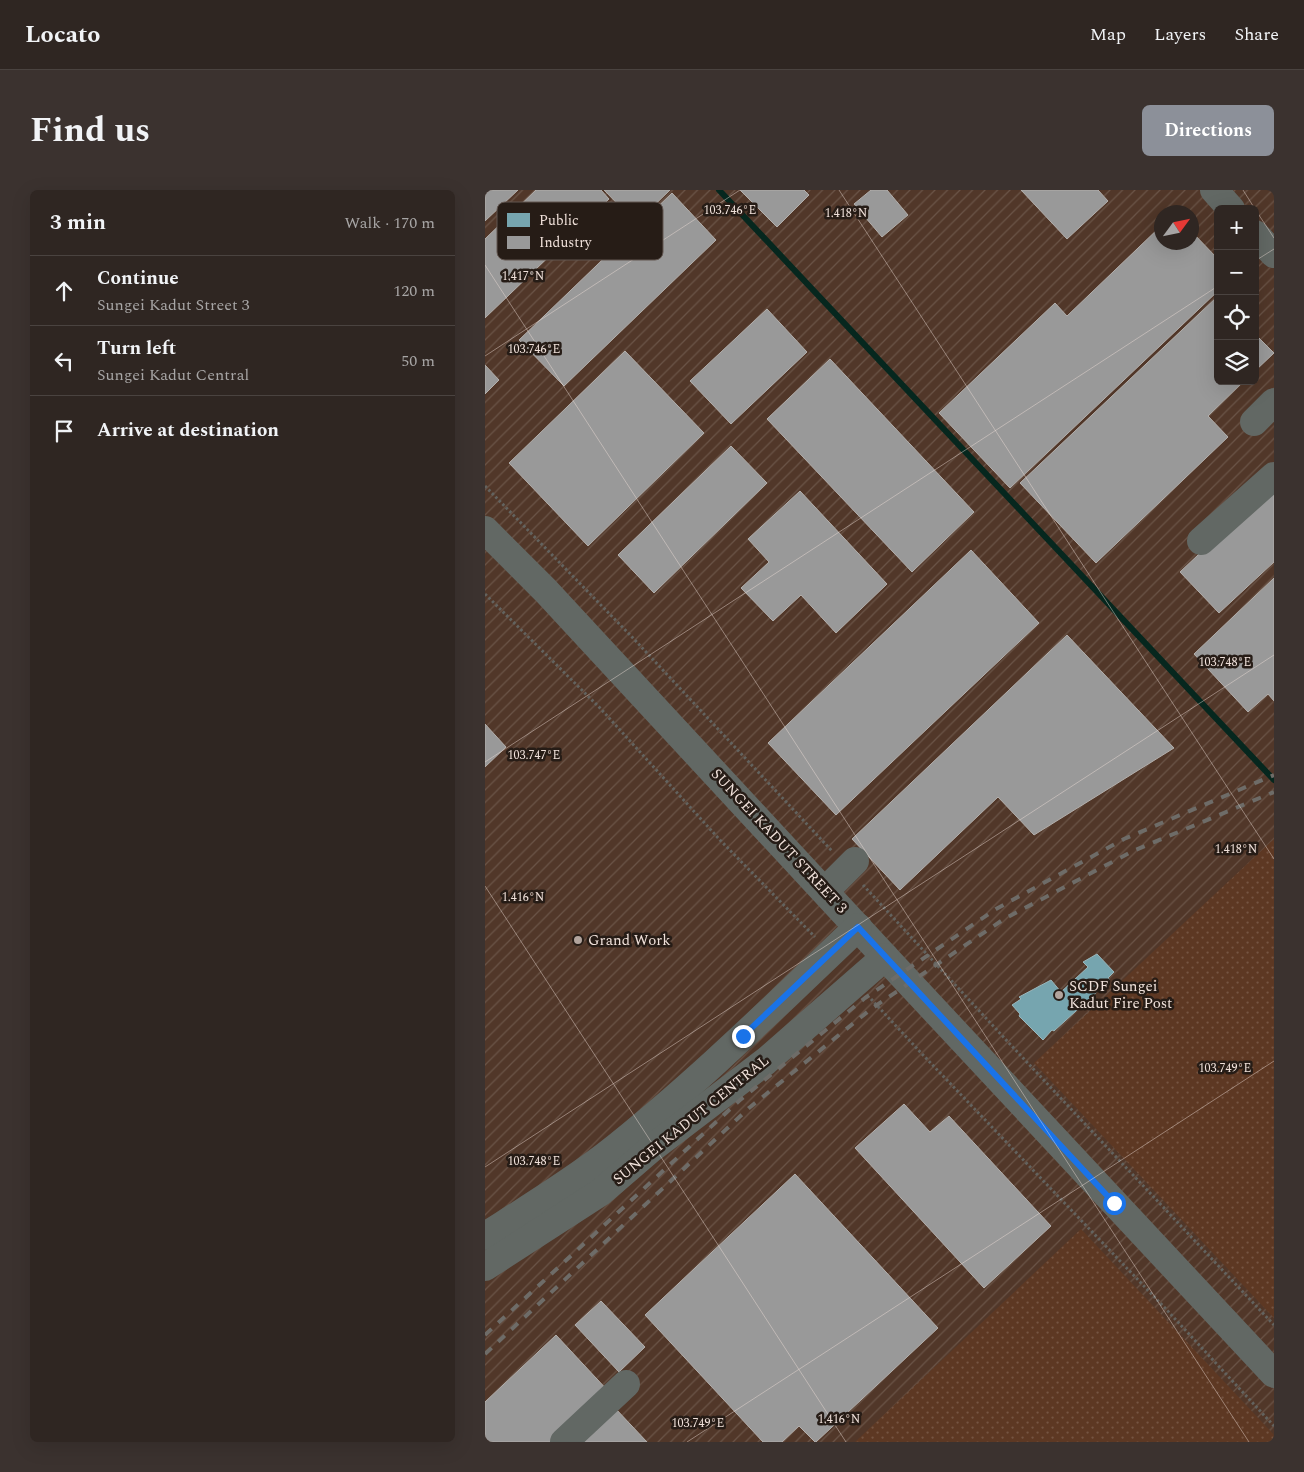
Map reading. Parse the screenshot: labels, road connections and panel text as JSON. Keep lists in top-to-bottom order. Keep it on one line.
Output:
{"streets":{"street":["SUNGEI KADUT STREET 3","SUNGEI KADUT CENTRAL"]},"crossings":[["SUNGEI KADUT STREET 3","SUNGEI KADUT CENTRAL"]],"places":["Grand Work","SCDF Sungei Kadut Fire Post"],"legend":["Public","Industry"],"north":"top right","page":{"header":"Locato","nav":["Map","Layers","Share"],"title":"Find us","buttons":"Directions","heading":["3 min","Walk · 170 m"],"map_buttons":["+","−"],"list":[["Continue","Sungei Kadut Street 3","120 m"],["Turn left","Sungei Kadut Central","50 m"],"Arrive at destination"]},"coordinates":["103.746°E","1.418°N","1.417°N","103.748°E","103.747°E","1.416°N","103.749°E"]}
